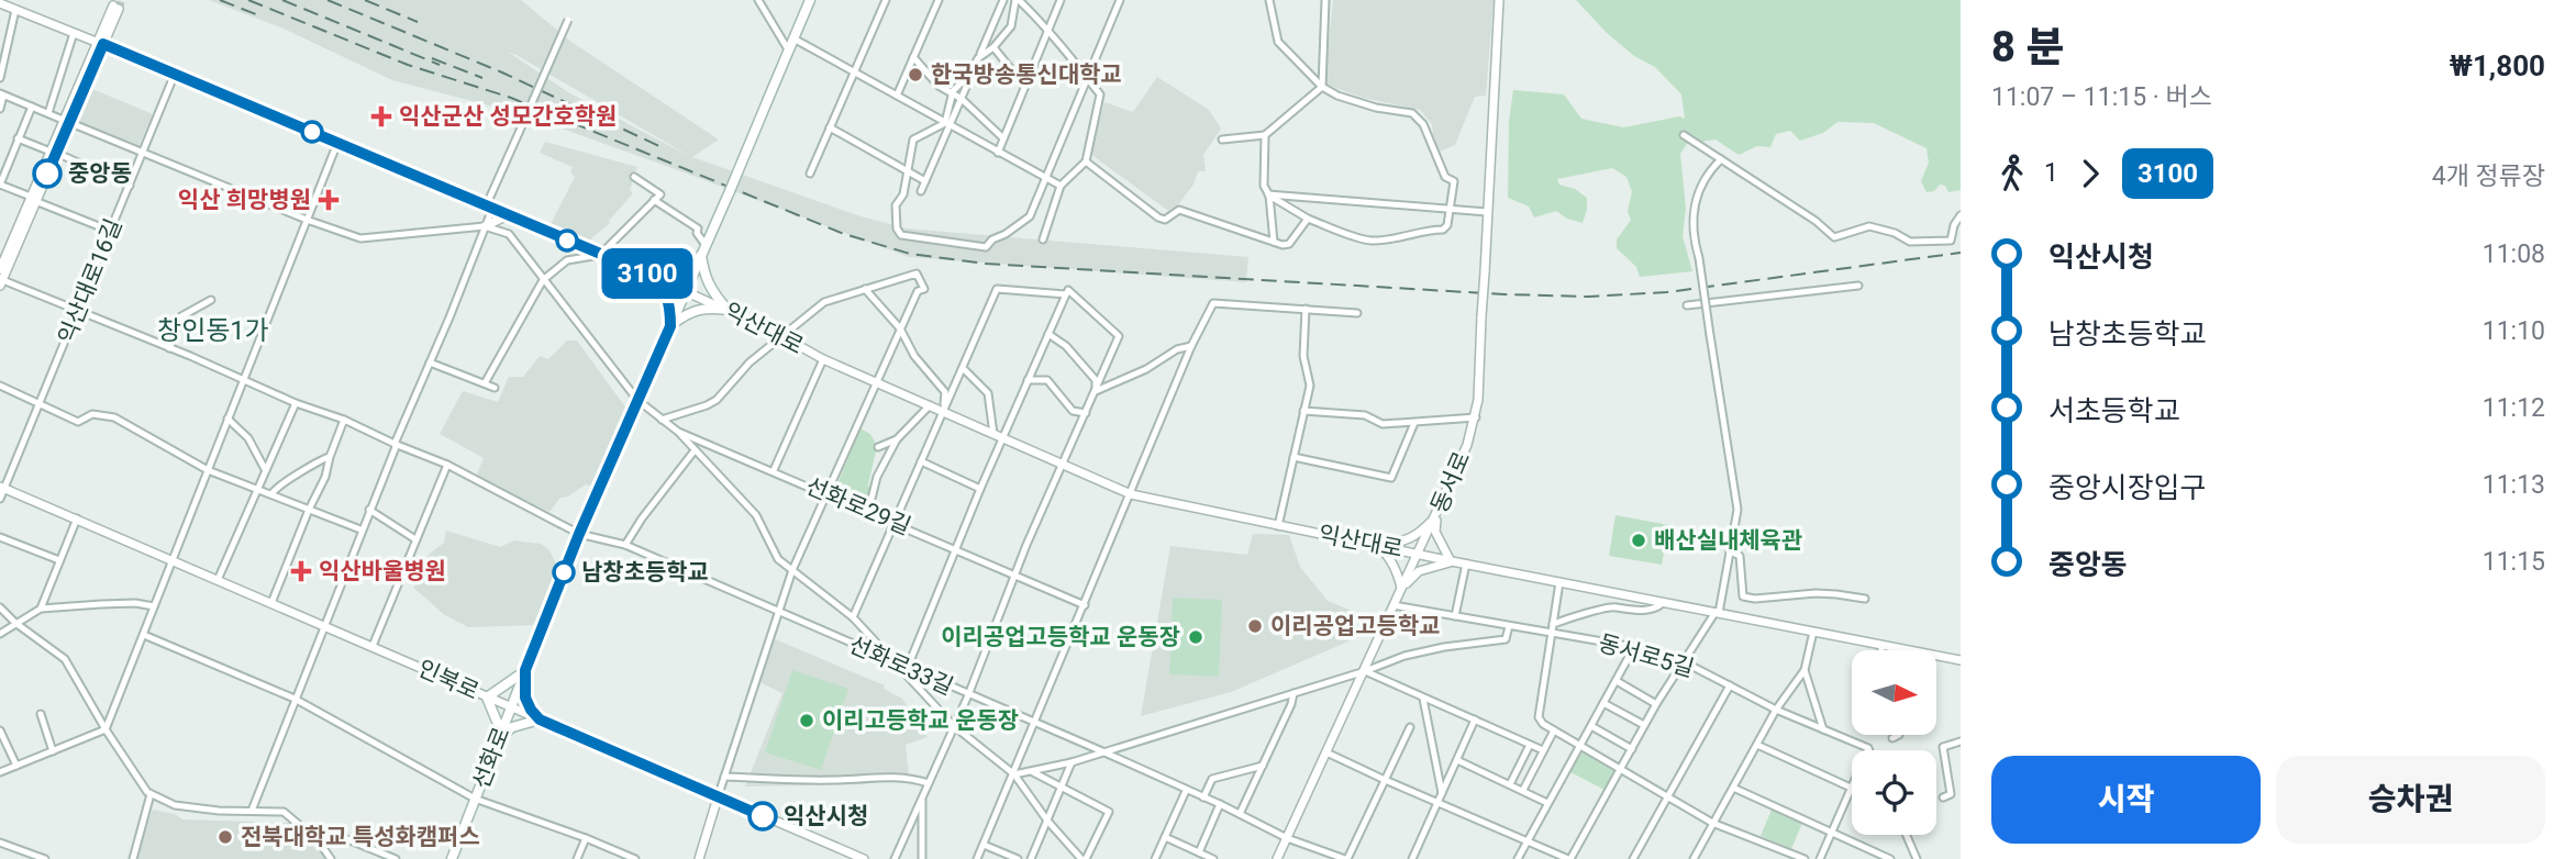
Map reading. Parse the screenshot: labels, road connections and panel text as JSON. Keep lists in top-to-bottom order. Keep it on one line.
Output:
{"streets":{"main road":["선화로"],"street":["익산대로16길","익산대로","동서로","선화로29길","동서로5길","선화로33길","인북로"]},"crossings":[["익산대로16길","익산대로"],["익산대로16길","선화로33길"],["익산대로16길","인북로"],["익산대로","동서로"],["익산대로","선화로"],["동서로","동서로5길"],["동서로","선화로33길"],["선화로29길","선화로"],["선화로33길","선화로"],["인북로","선화로"]],"districts":["창인동1가"],"places":{"other":["한국방송통신대학교","중앙동","배산실내체육관","남창초등학교","이리공업고등학교","이리공업고등학교 운동장","이리고등학교 운동장","익산시청","전북대학교 특성화캠퍼스"],"health":["익산군산 성모간호학원","익산 희망병원","익산바울병원"]},"lines":["bus line 3100"],"north":"right","page":{"on_map":"3100","heading":["8 분","11:07 – 11:15 · 버스","₩1,800"],"legs":["1","3100","4개 정류장"],"list":[{"name":"익산시청","value":"11:08"},{"name":"남창초등학교","value":"11:10"},{"name":"서초등학교","value":"11:12"},{"name":"중앙시장입구","value":"11:13"},{"name":"중앙동","value":"11:15"}],"buttons":["시작","승차권"]}}
